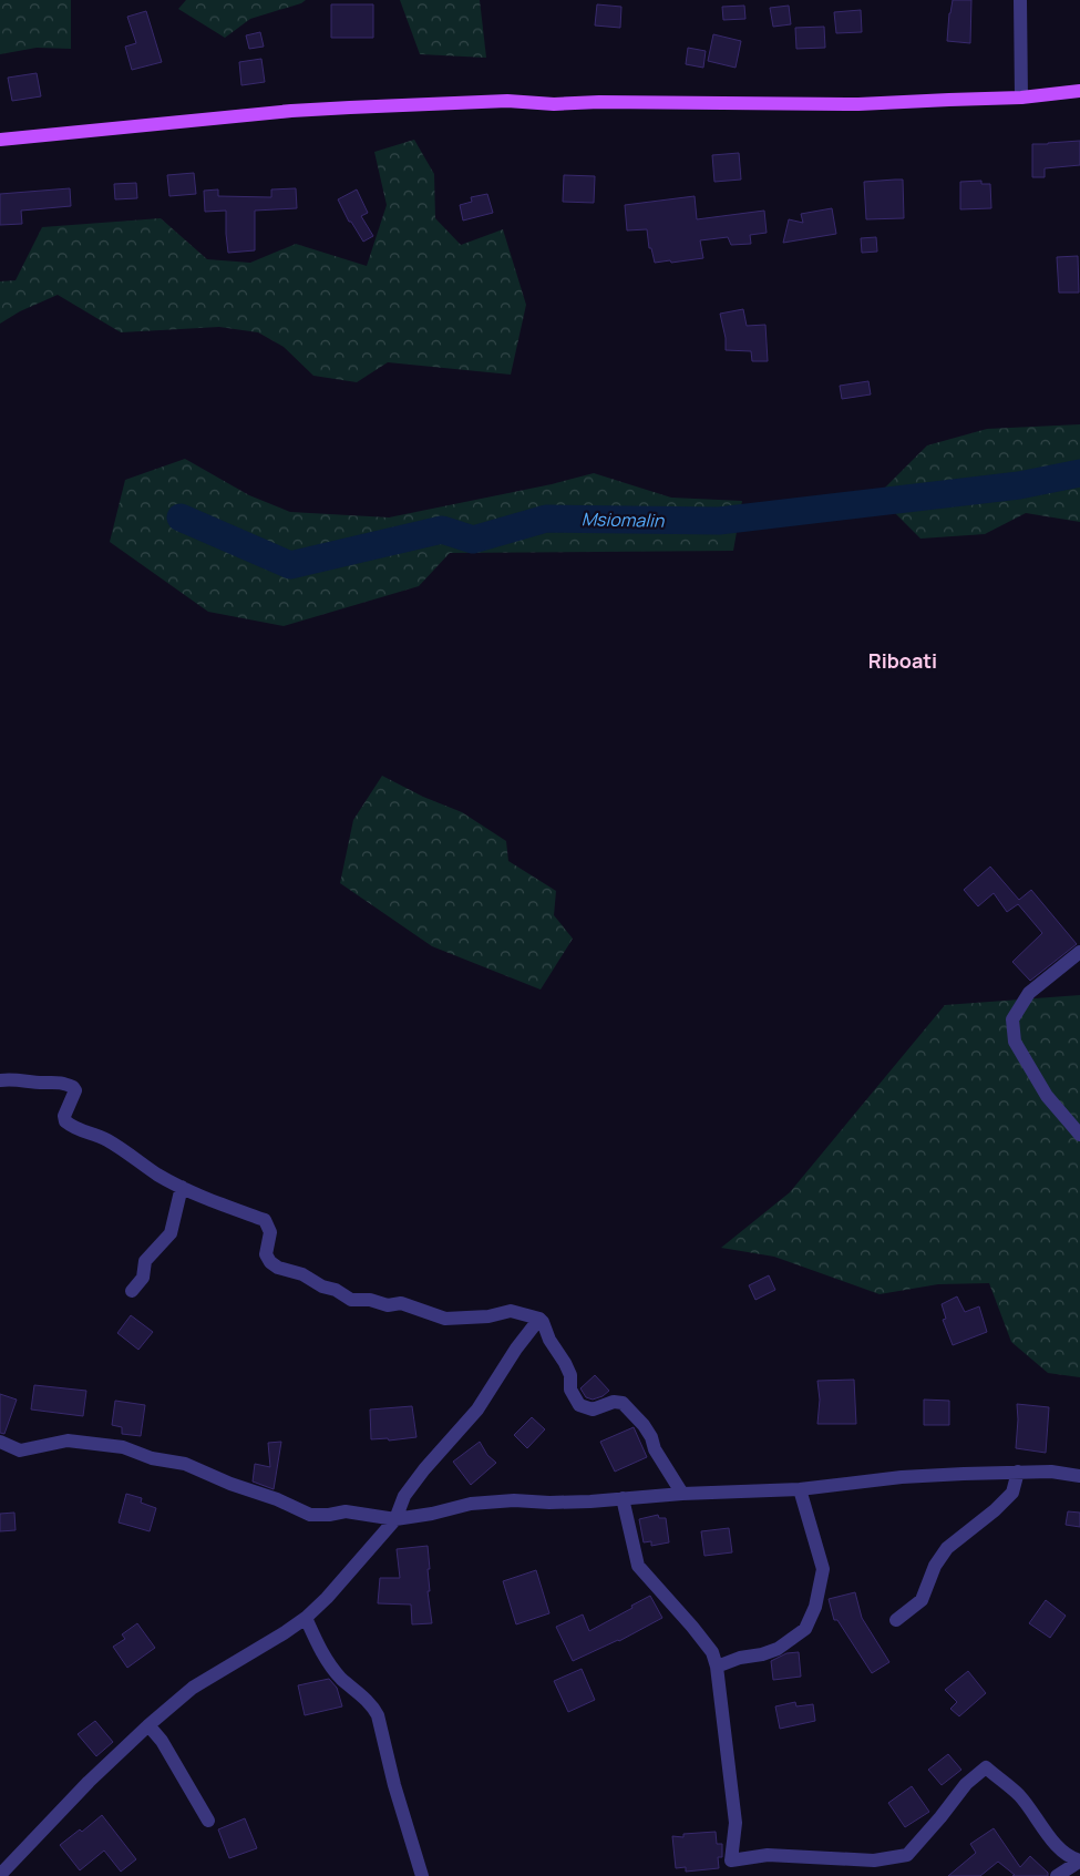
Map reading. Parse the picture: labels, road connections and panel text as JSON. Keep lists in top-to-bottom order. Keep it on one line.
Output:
{"districts":["Riboati"],"water":["Msiomalin"]}
